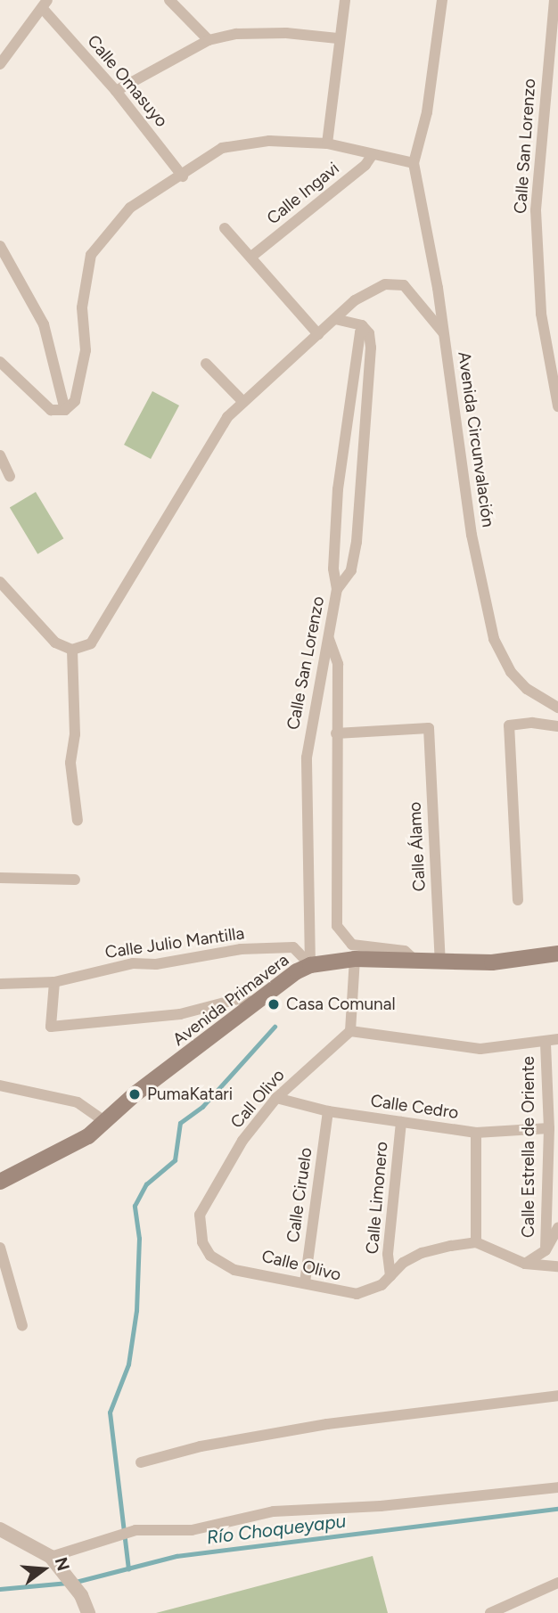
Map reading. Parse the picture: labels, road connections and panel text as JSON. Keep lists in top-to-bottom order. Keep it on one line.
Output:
{"streets":{"main road":["Avenida Primavera"],"street":["Calle Omasuyo","Calle San Lorenzo","Calle Ingavi","Avenida Circunvalación","Calle Álamo","Calle Julio Mantilla","Call Olivo","Calle Cedro","Calle Estrella de Oriente","Calle Ciruelo","Calle Limonero","Calle Olivo"]},"crossings":[["Calle San Lorenzo","Calle Julio Mantilla"],["Calle San Lorenzo","Avenida Primavera"],["Calle Álamo","Avenida Primavera"],["Calle Julio Mantilla","Avenida Primavera"],["Call Olivo","Calle Cedro"],["Call Olivo","Calle Olivo"],["Calle Cedro","Calle Estrella de Oriente"],["Calle Cedro","Calle Ciruelo"],["Calle Cedro","Calle Limonero"],["Calle Ciruelo","Calle Olivo"],["Calle Limonero","Calle Olivo"]],"water":["Río Choqueyapu"],"places":["Casa Comunal","PumaKatari"],"north":"right"}
